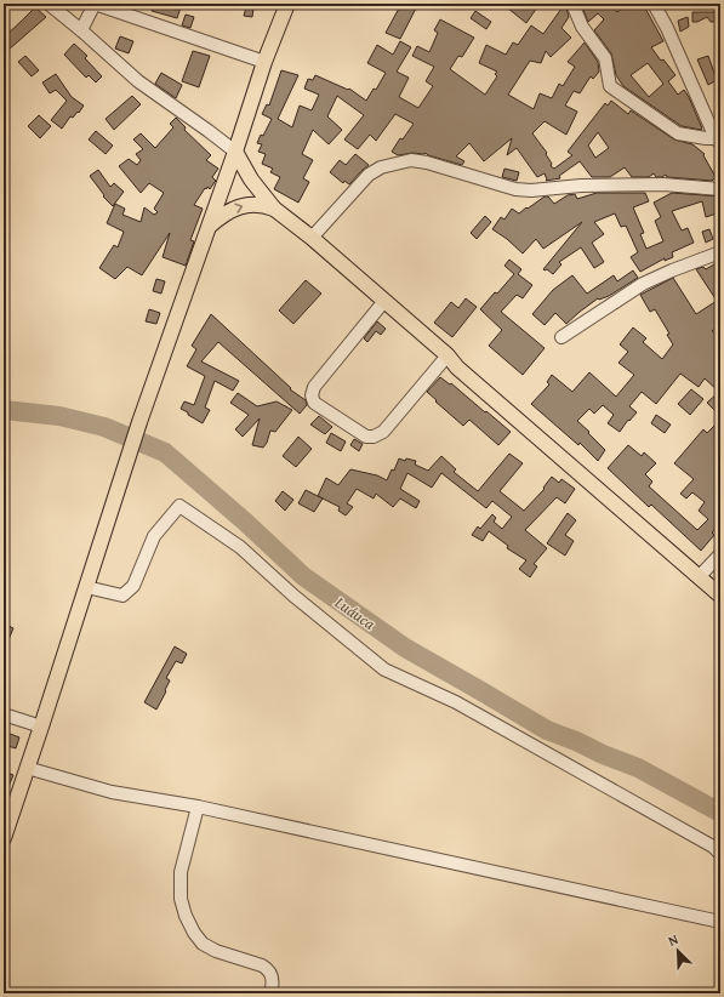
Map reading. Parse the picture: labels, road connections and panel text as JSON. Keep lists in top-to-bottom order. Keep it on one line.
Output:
{"water":["Luáuca"],"north":"top left"}
